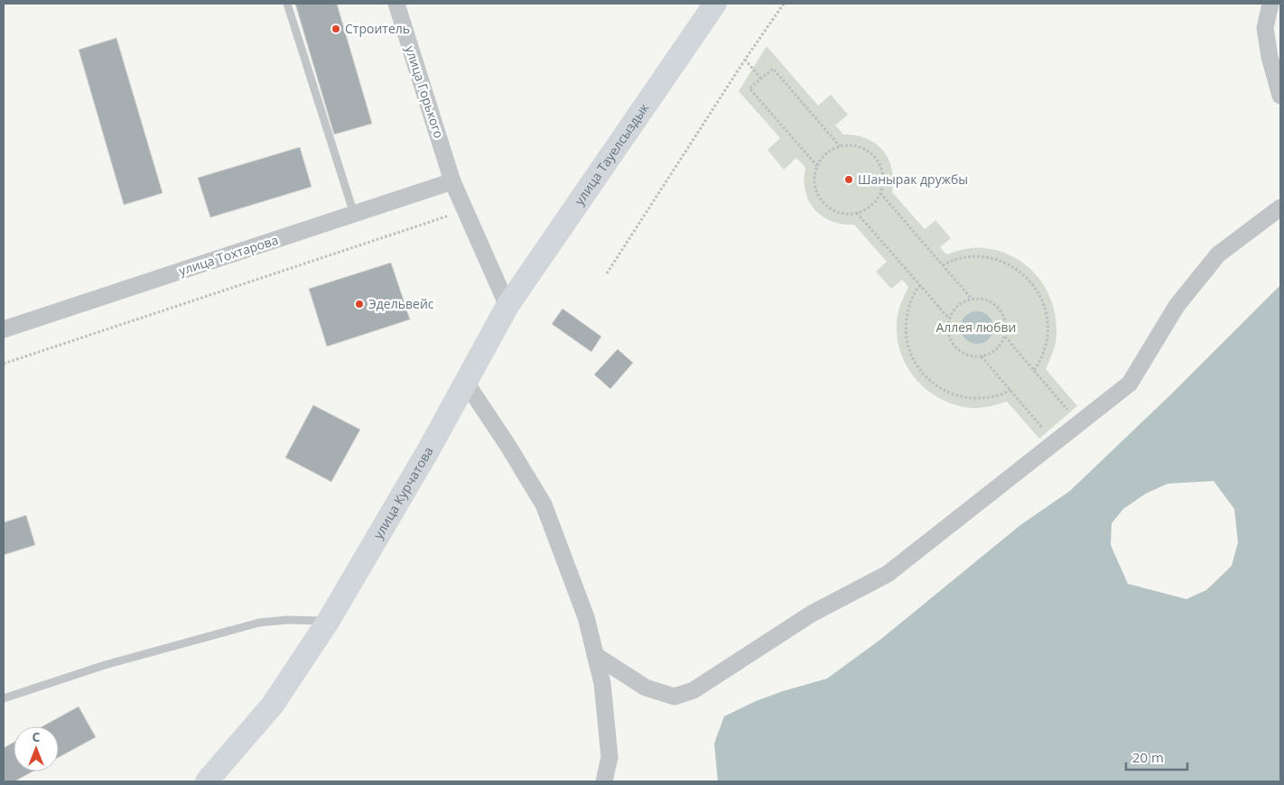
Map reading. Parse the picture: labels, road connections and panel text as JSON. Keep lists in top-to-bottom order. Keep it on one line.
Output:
{"streets":{"street":["улица Горького","улица Тауелсыздык","улица Тохтарова","улица Курчатова"]},"crossings":[["улица Горького","улица Тохтарова"],["улица Тауелсыздык","улица Курчатова"]],"parks":["Аллея любви"],"places":["Строитель","Шанырак дружбы","Эдельвейс"],"scale_bar":"20 m","north":"top"}
